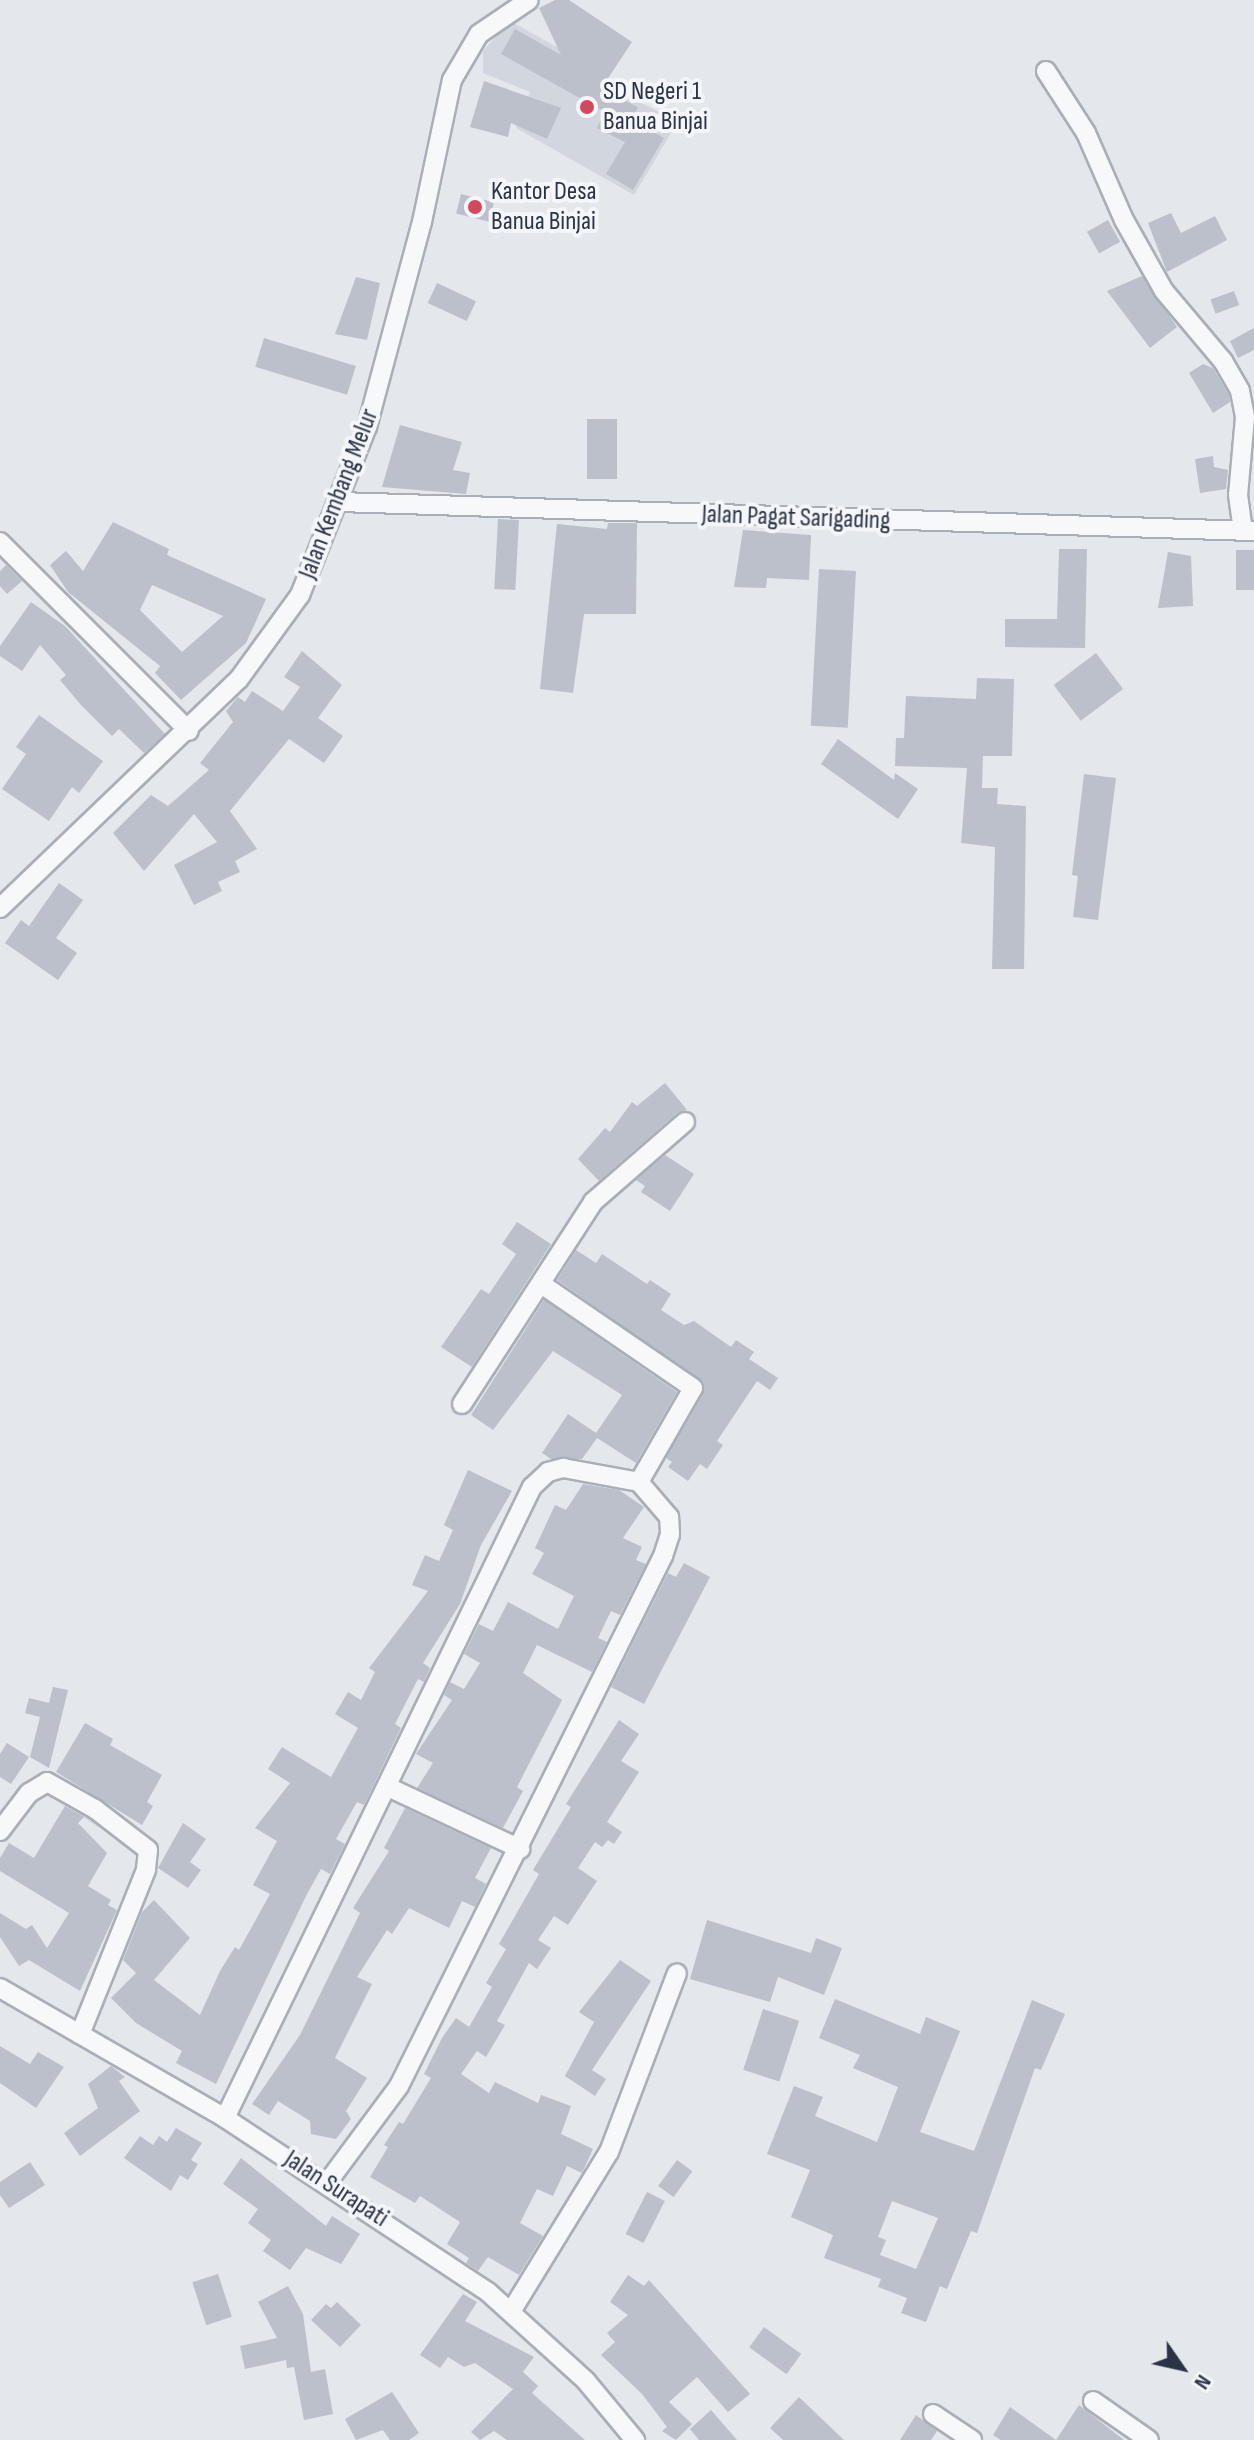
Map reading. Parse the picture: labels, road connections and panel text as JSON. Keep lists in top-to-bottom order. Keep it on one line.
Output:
{"streets":{"street":["Jalan Kembang Melur","Jalan Pagat Sarigading","Jalan Surapati"]},"crossings":[["Jalan Kembang Melur","Jalan Pagat Sarigading"]],"places":["SD Negeri 1 Banua Binjai","Kantor Desa Banua Binjai"],"north":"bottom right"}
